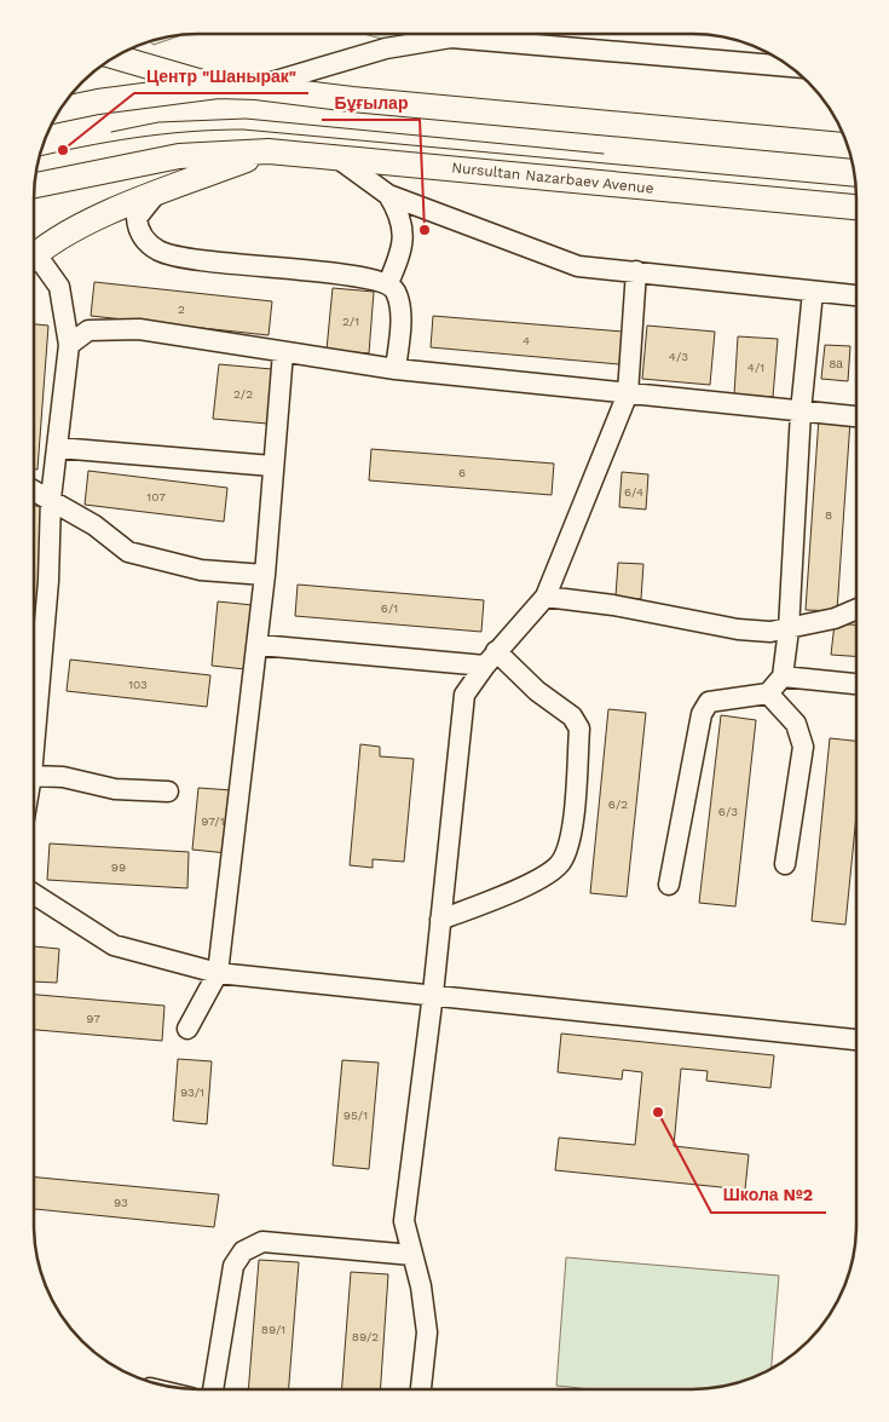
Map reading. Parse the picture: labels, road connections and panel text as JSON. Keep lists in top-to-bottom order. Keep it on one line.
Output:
{"streets":{"main road":["Nursultan Nazarbaev Avenue"]},"places":["Центр \"Шанырак\"","Бұғылар","Школа №2"],"house_numbers":["2","2/1","4","4/3","8а","4/1","2/2","6","6/4","107","8","6/1","103","6/2","6/3","97/1","99","97","93/1","95/1","93","89/1","89/2"]}
